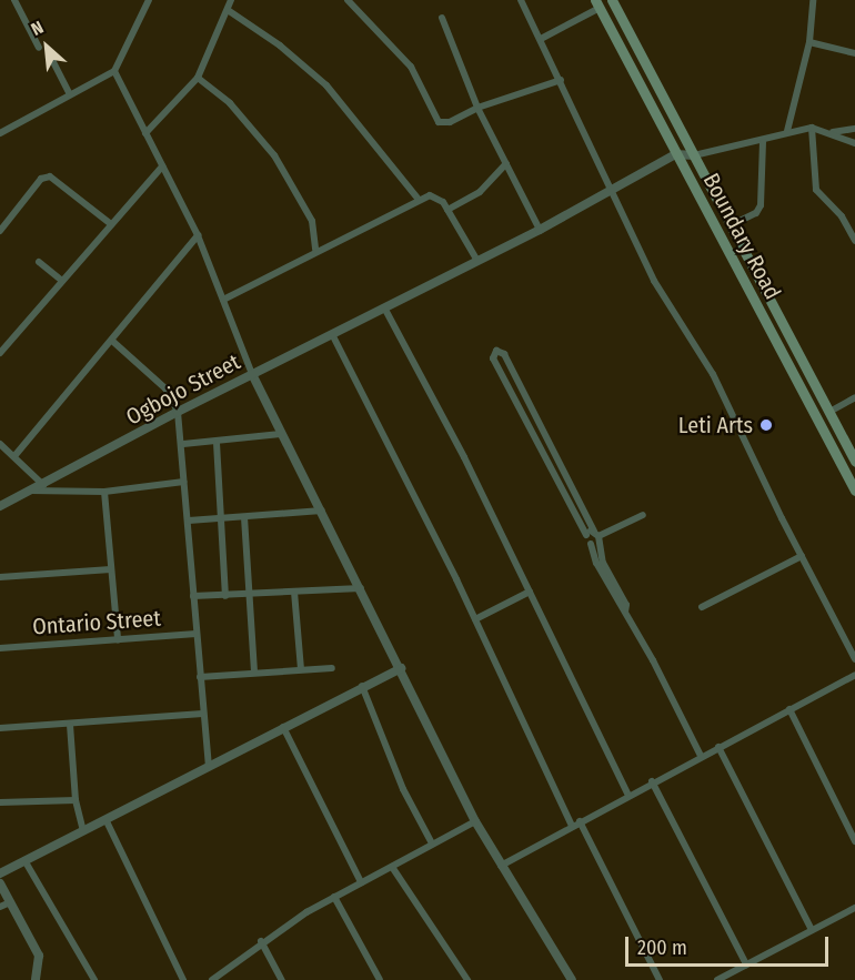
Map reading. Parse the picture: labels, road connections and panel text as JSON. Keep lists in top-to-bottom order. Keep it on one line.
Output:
{"streets":{"main road":["Boundary Road"],"street":["Ogbojo Street","Ontario Street"]},"crossings":[["Boundary Road","Ogbojo Street"]],"places":["Leti Arts"],"scale_bar":"200 m","north":"top left"}
